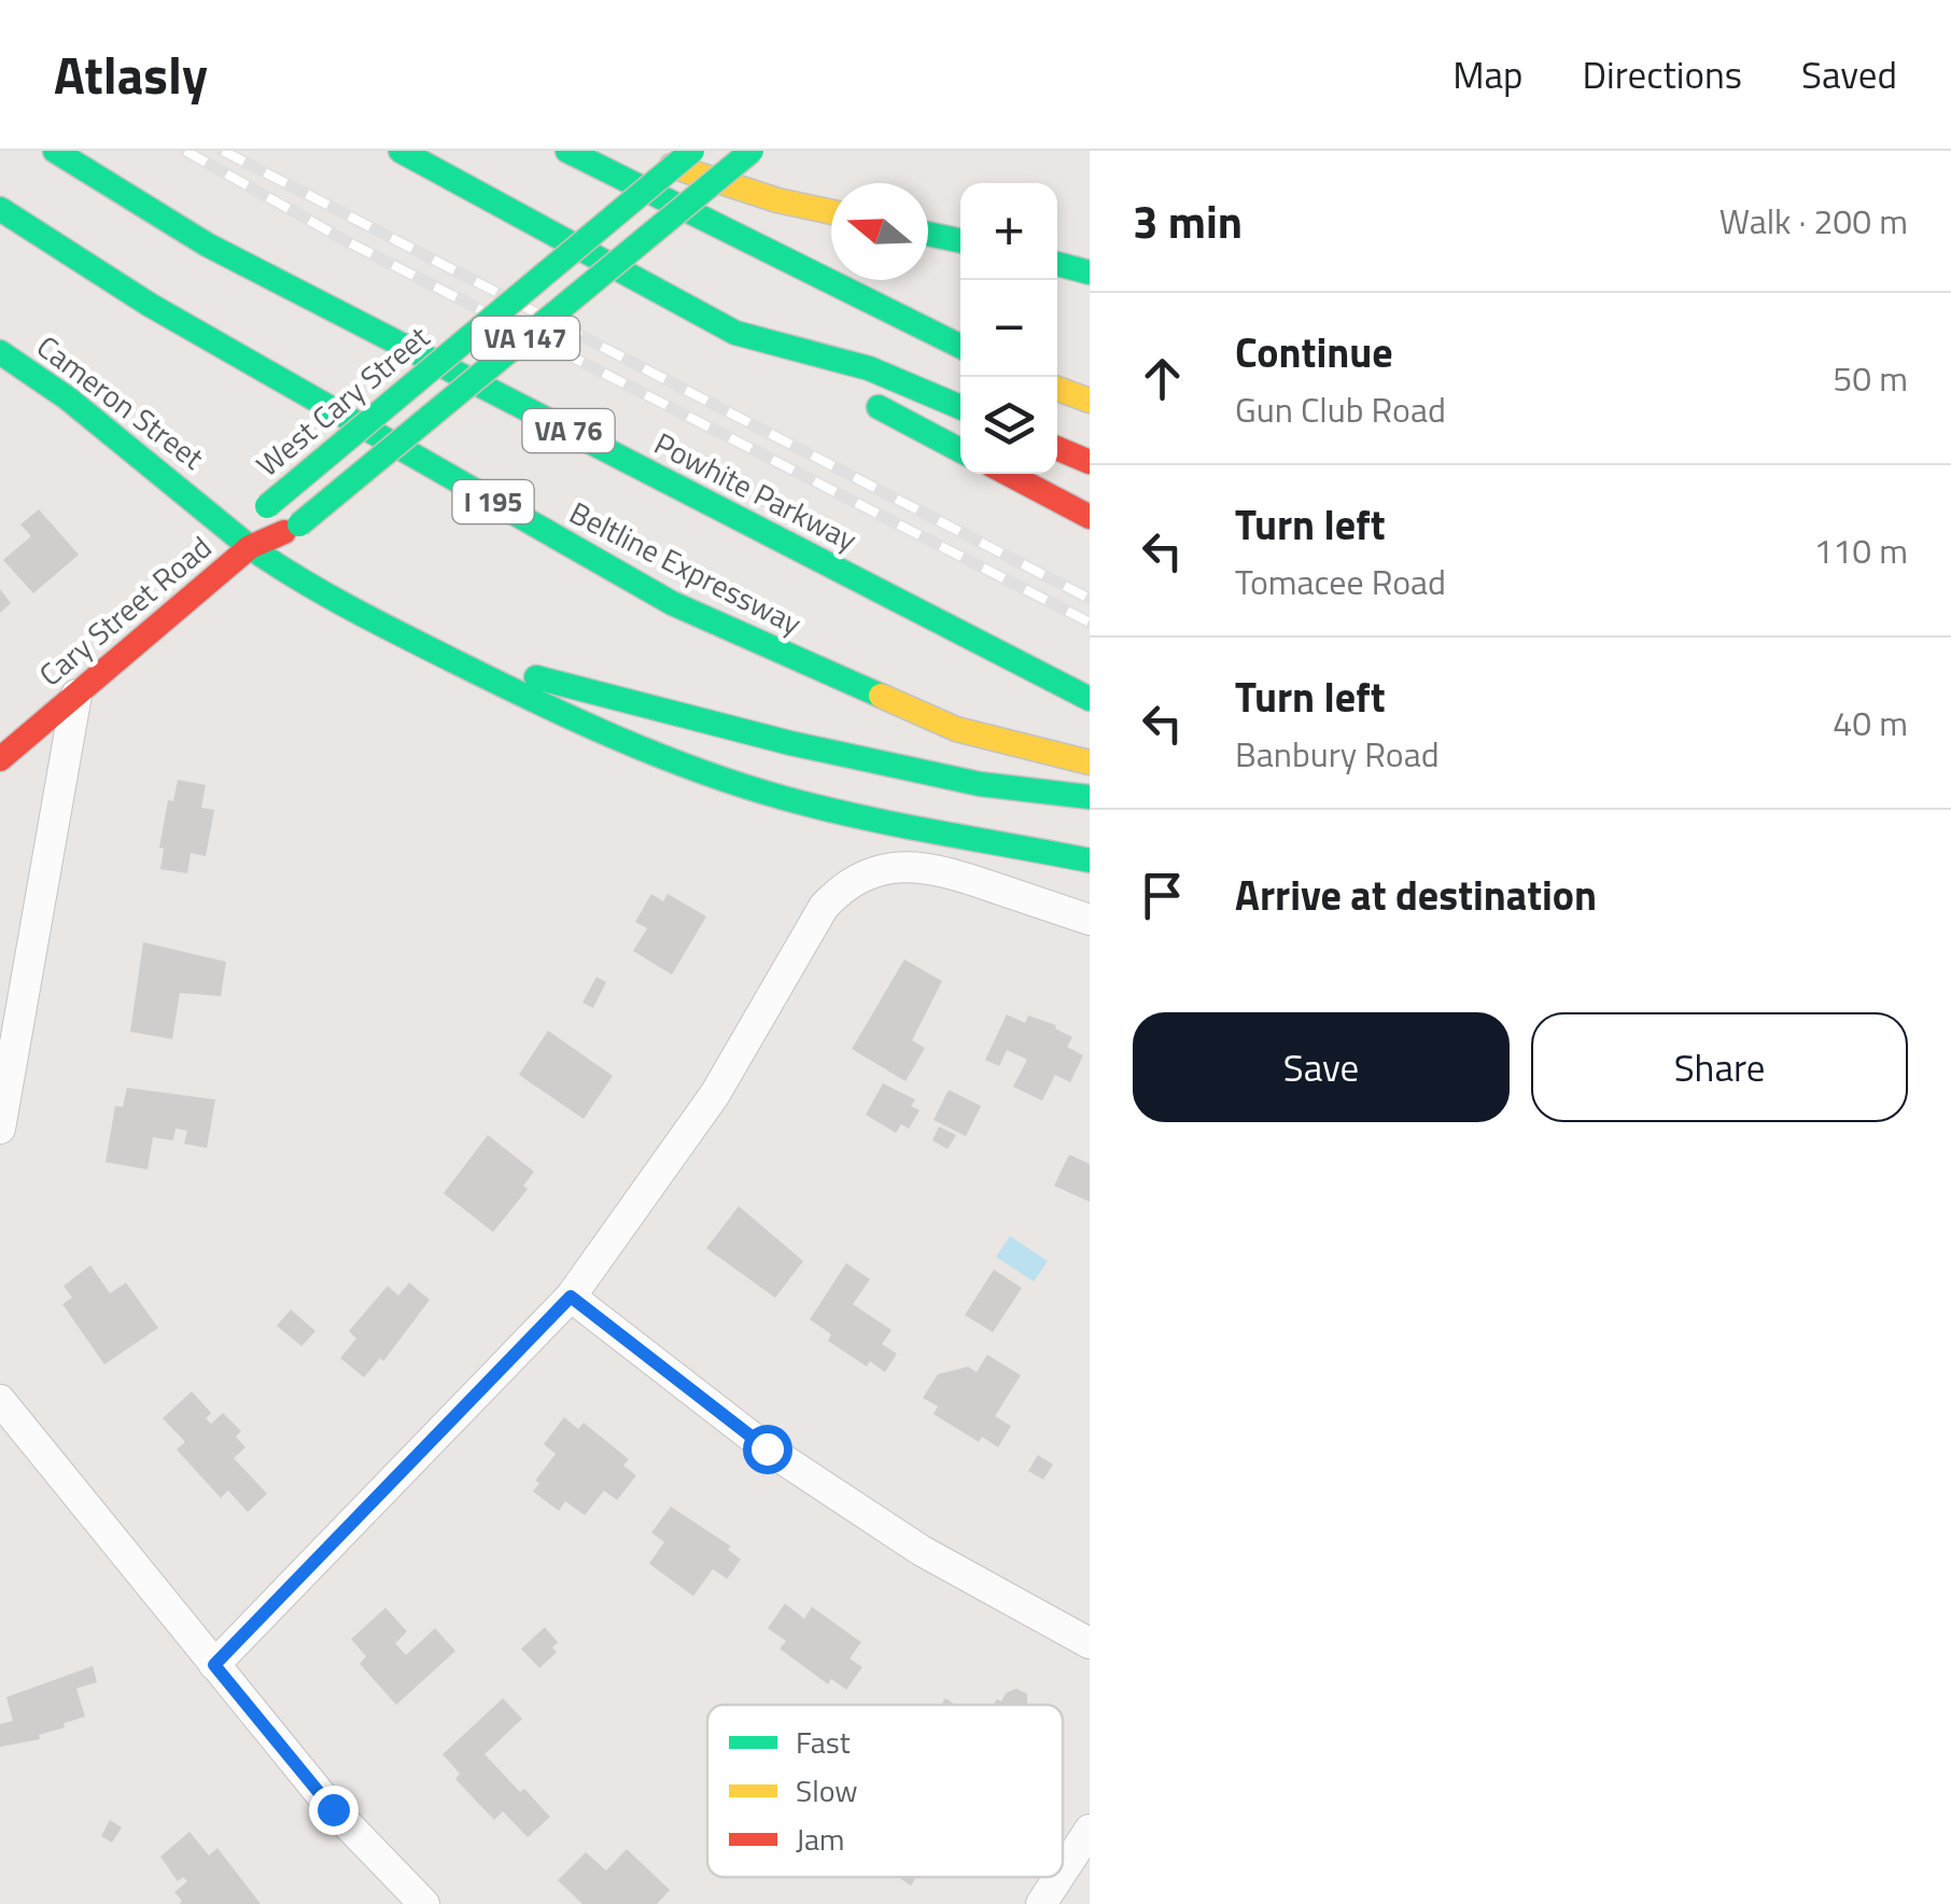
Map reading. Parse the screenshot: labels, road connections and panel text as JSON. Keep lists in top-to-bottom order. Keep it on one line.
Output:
{"streets":{"main road":["VA 147","West Cary Street","Cameron Street","VA 76","Powhite Parkway","I 195","Beltline Expressway","Cary Street Road"]},"crossings":[["West Cary Street","Cameron Street"],["West Cary Street","Cary Street Road"],["Cameron Street","Cary Street Road"]],"legend":["Fast","Slow","Jam"],"north":"left","page":{"header":"Atlasly","nav":["Map","Directions","Saved"],"heading":["3 min","Walk · 200 m"],"map_buttons":["+","−"],"list":[["Continue","Gun Club Road","50 m"],["Turn left","Tomacee Road","110 m"],["Turn left","Banbury Road","40 m"],"Arrive at destination"],"buttons":["Save","Share"]}}
